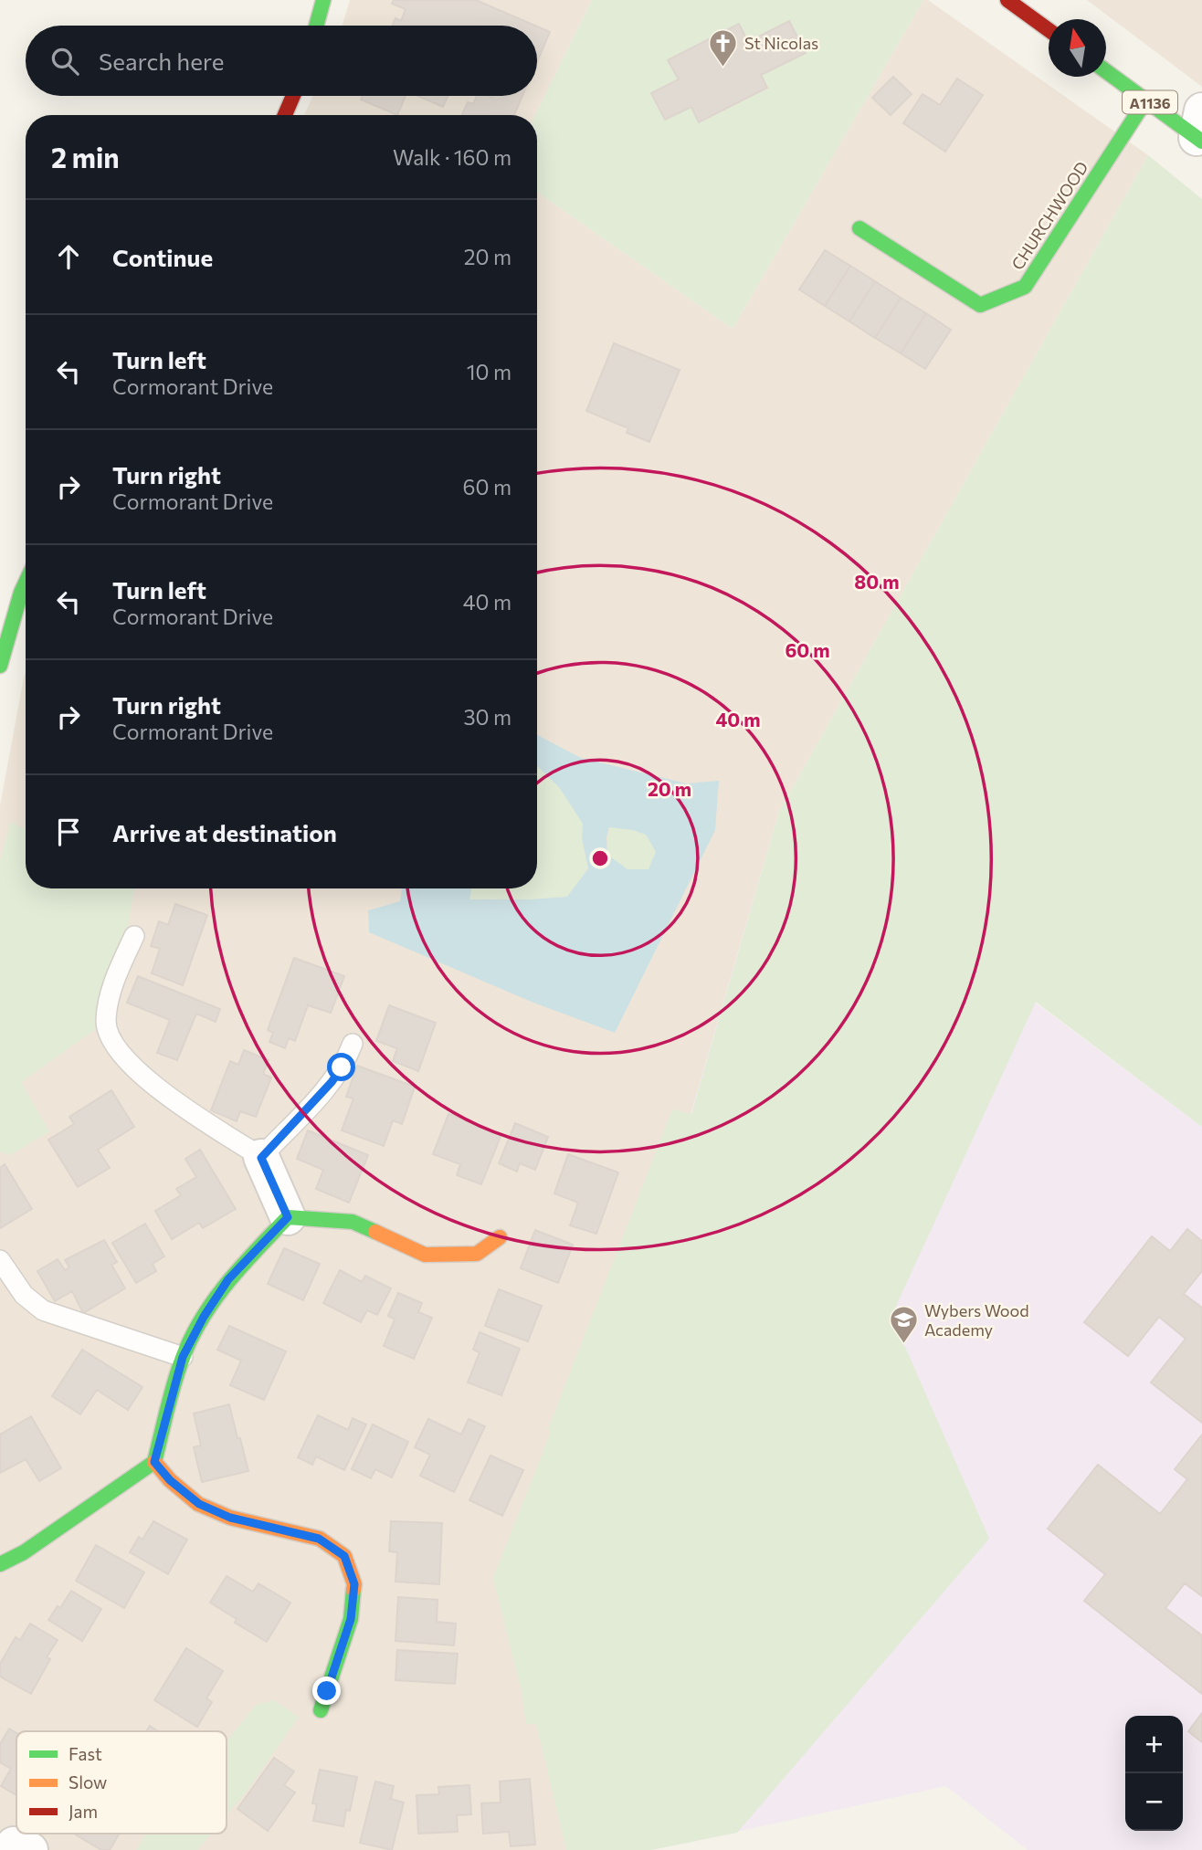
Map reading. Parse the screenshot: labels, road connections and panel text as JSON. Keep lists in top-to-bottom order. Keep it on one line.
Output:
{"streets":{"street":["A1136","CHURCHWOOD"]},"crossings":[["A1136","CHURCHWOOD"]],"places":{"church":["St Nicolas"],"school or university":["Wybers Wood Academy"]},"legend":["Fast","Slow","Jam"],"north":"top","page":{"search":"Search here","heading":["2 min","Walk · 160 m"],"list":[["Continue","20 m"],["Turn left","Cormorant Drive","10 m"],["Turn right","Cormorant Drive","60 m"],["Turn left","Cormorant Drive","40 m"],["Turn right","Cormorant Drive","30 m"],"Arrive at destination"],"map_buttons":["+","−"]},"rings":["80 m","60 m","40 m","20 m"]}
